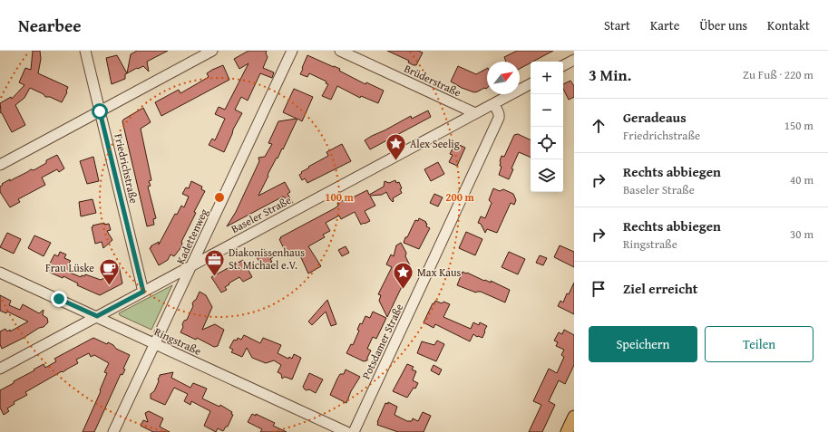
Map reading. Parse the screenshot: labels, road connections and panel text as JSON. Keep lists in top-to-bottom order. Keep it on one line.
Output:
{"streets":{"street":["Brüderstraße","Friedrichstraße","Baseler Straße","Kadettenweg","Ringstraße","Potsdamer Straße"]},"crossings":[["Brüderstraße","Baseler Straße"],["Friedrichstraße","Baseler Straße"],["Baseler Straße","Kadettenweg"],["Baseler Straße","Ringstraße"],["Baseler Straße","Potsdamer Straße"],["Kadettenweg","Ringstraße"]],"places":{"place":["Alex Seelig","Max Kaus"],"office":["Diakonissenhaus St. Michael e.V."],"cafe":["Frau Lüske"]},"north":"top right","page":{"header":"Nearbee","nav":["Start","Karte","Über uns","Kontakt"],"heading":["3 Min.","Zu Fuß · 220 m"],"map_buttons":["+","−"],"list":[["Geradeaus","Friedrichstraße","150 m"],["Rechts abbiegen","Baseler Straße","40 m"],["Rechts abbiegen","Ringstraße","30 m"],"Ziel erreicht"],"buttons":["Speichern","Teilen"]},"rings":["100 m","200 m"]}
